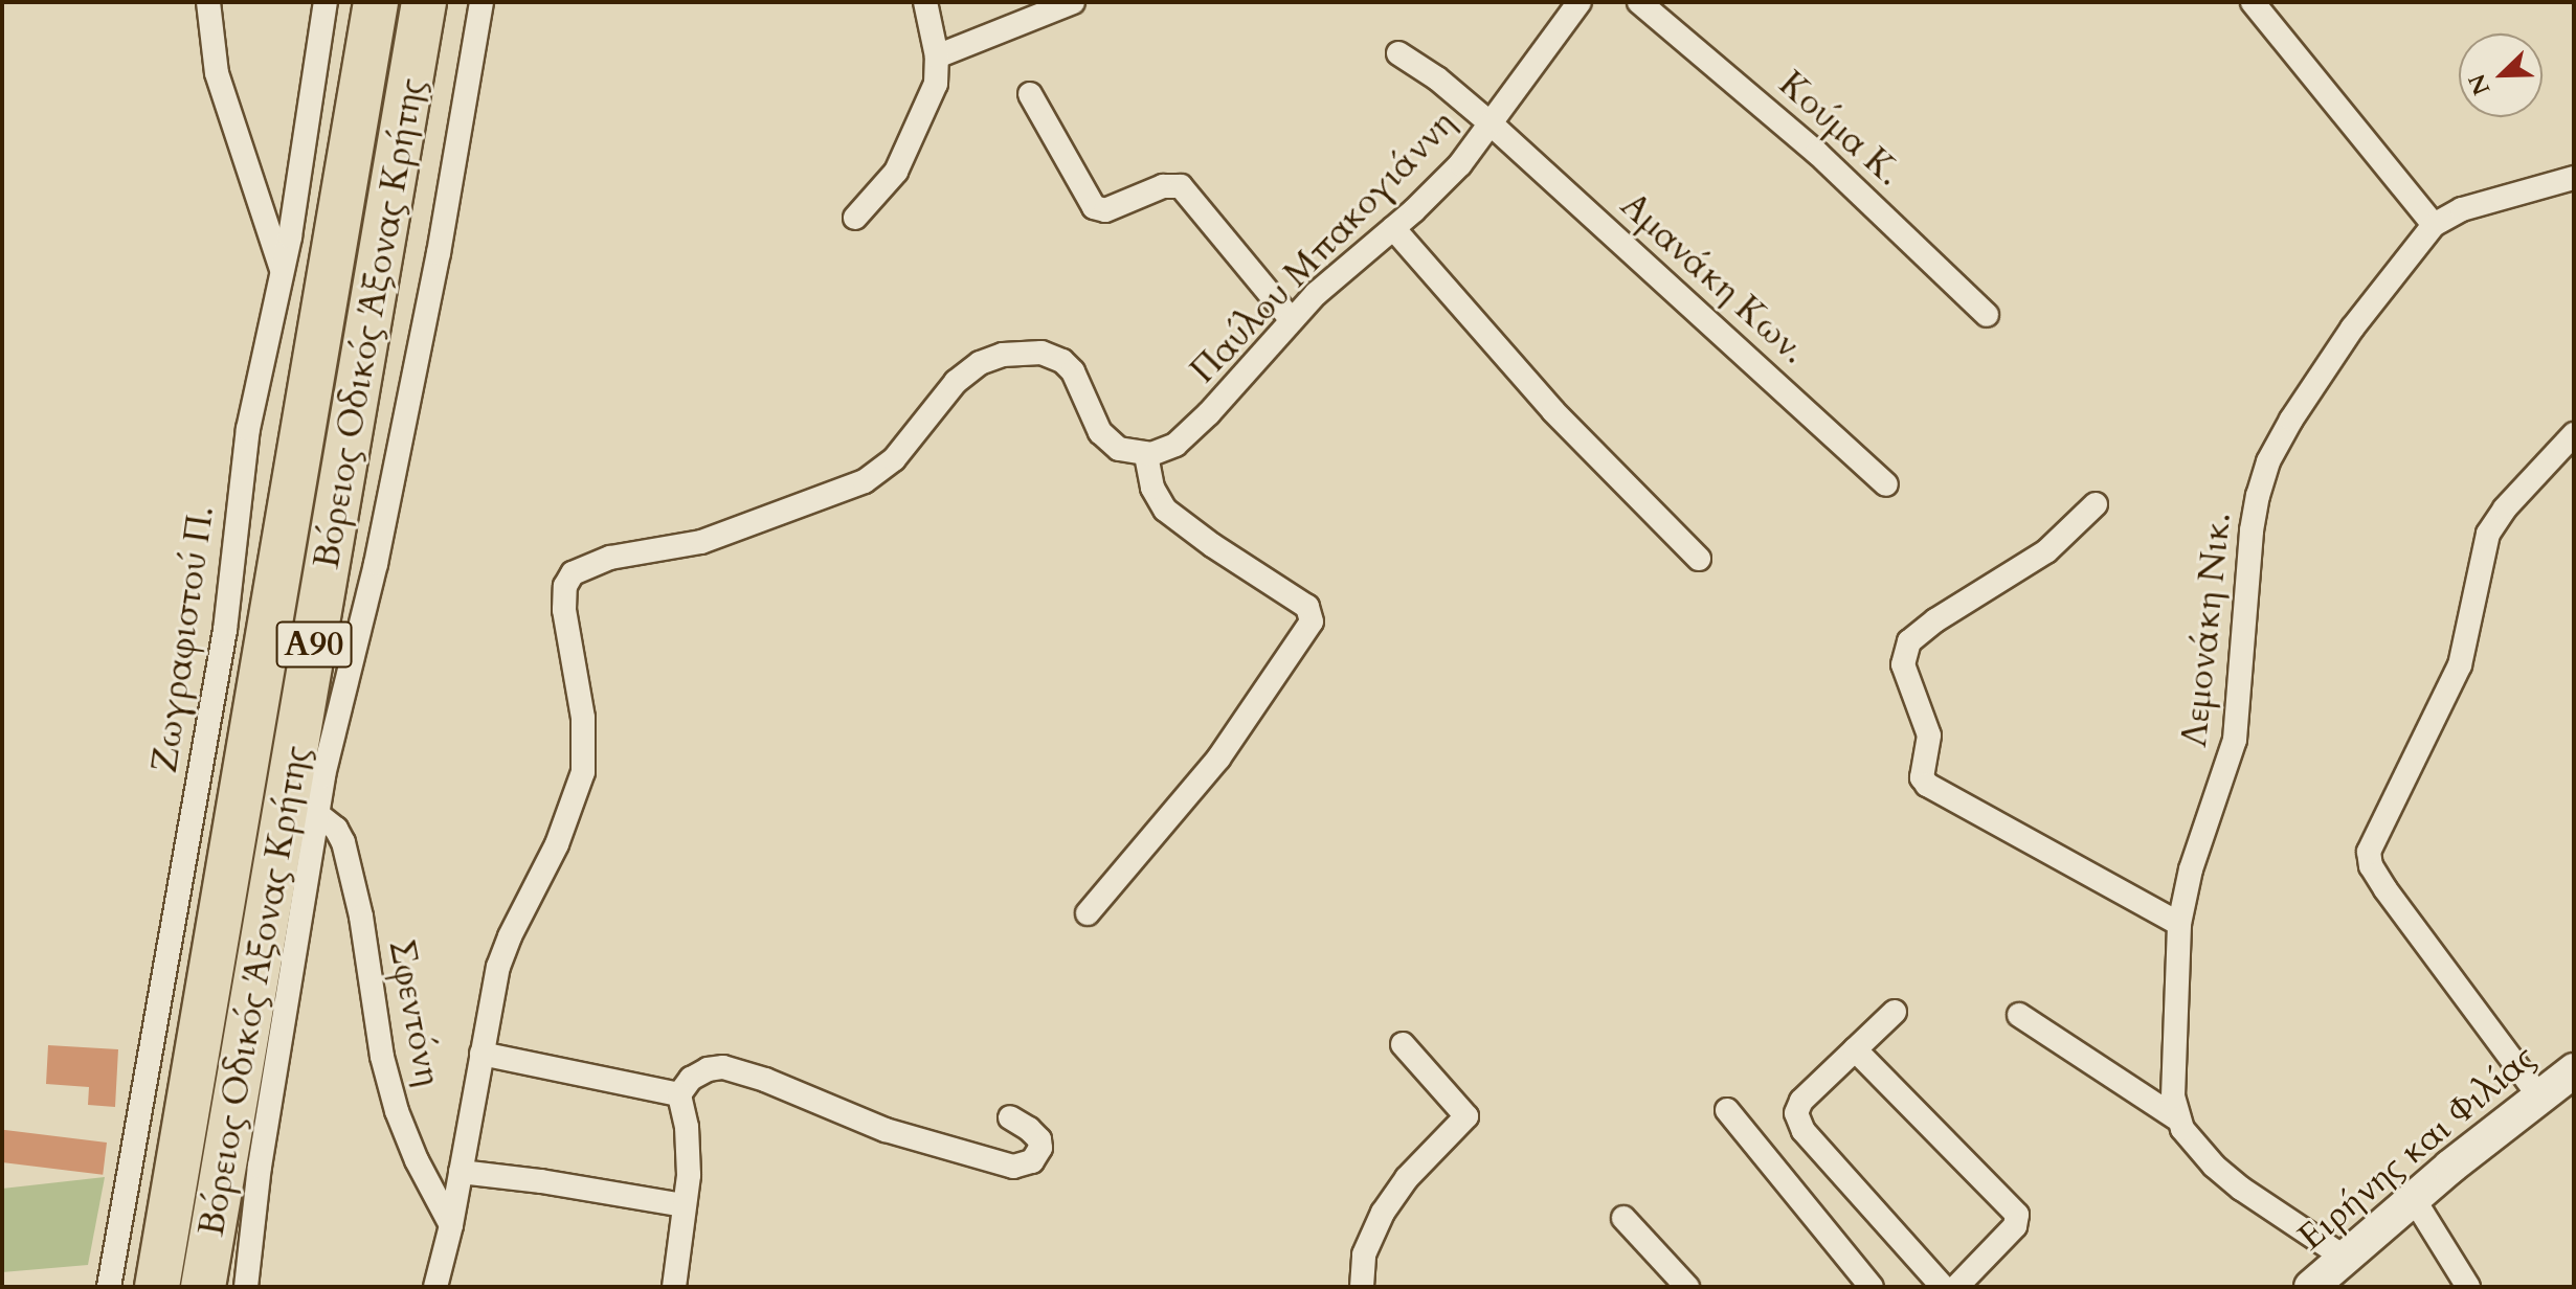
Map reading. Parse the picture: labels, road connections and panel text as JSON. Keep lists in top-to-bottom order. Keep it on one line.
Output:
{"streets":{"highway":["Βόρειος Οδικός Άξονας Κρήτης","Α90"],"street":["Κούμα Κ.","Παύλου Μπακογιάννη","Αμανάκη Κων.","Λεμονάκη Νικ.","Ζωγραφιστού Π.","Σφεντόνη","Ειρήνης και Φιλίας"]},"crossings":[["Παύλου Μπακογιάννη","Αμανάκη Κων."],["Λεμονάκη Νικ.","Ειρήνης και Φιλίας"]],"north":"bottom left"}
